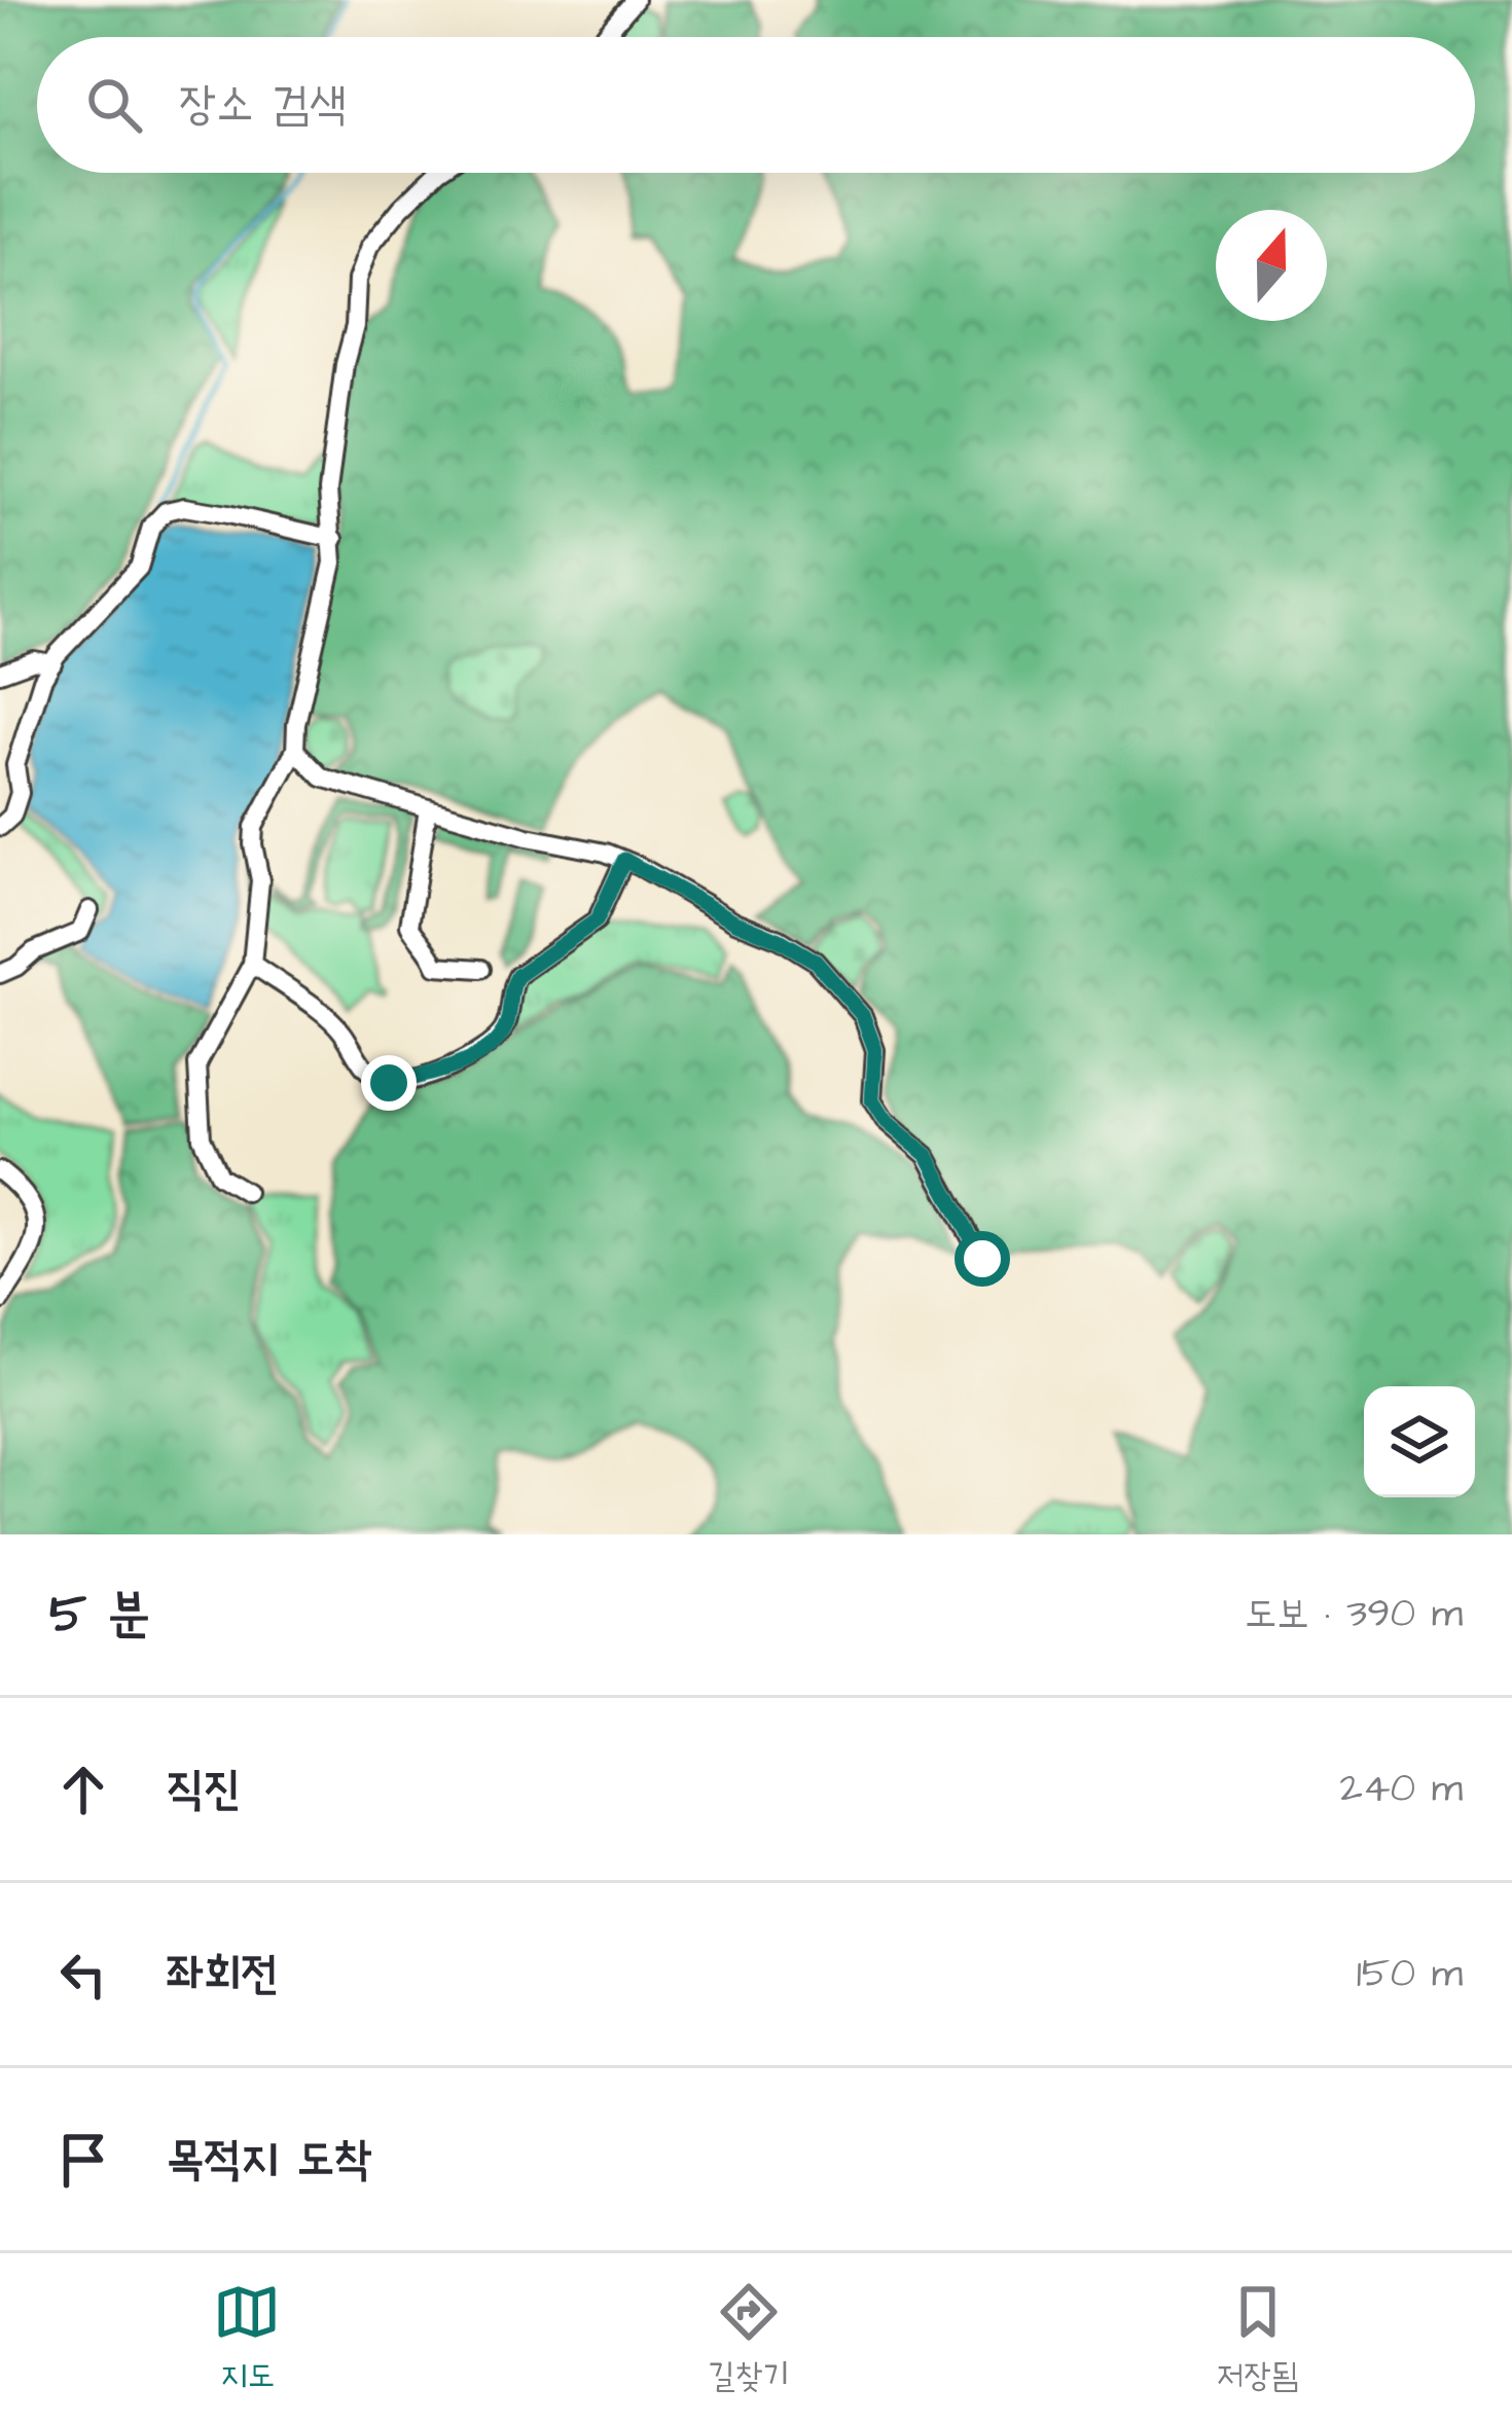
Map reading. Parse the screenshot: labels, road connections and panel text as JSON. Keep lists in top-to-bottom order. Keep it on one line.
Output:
{"north":"top","page":{"search":"장소 검색","heading":["5 분","도보 · 390 m"],"list":[["직진","240 m"],["좌회전","150 m"],"목적지 도착"],"nav":["지도","길찾기","저장됨"]}}
